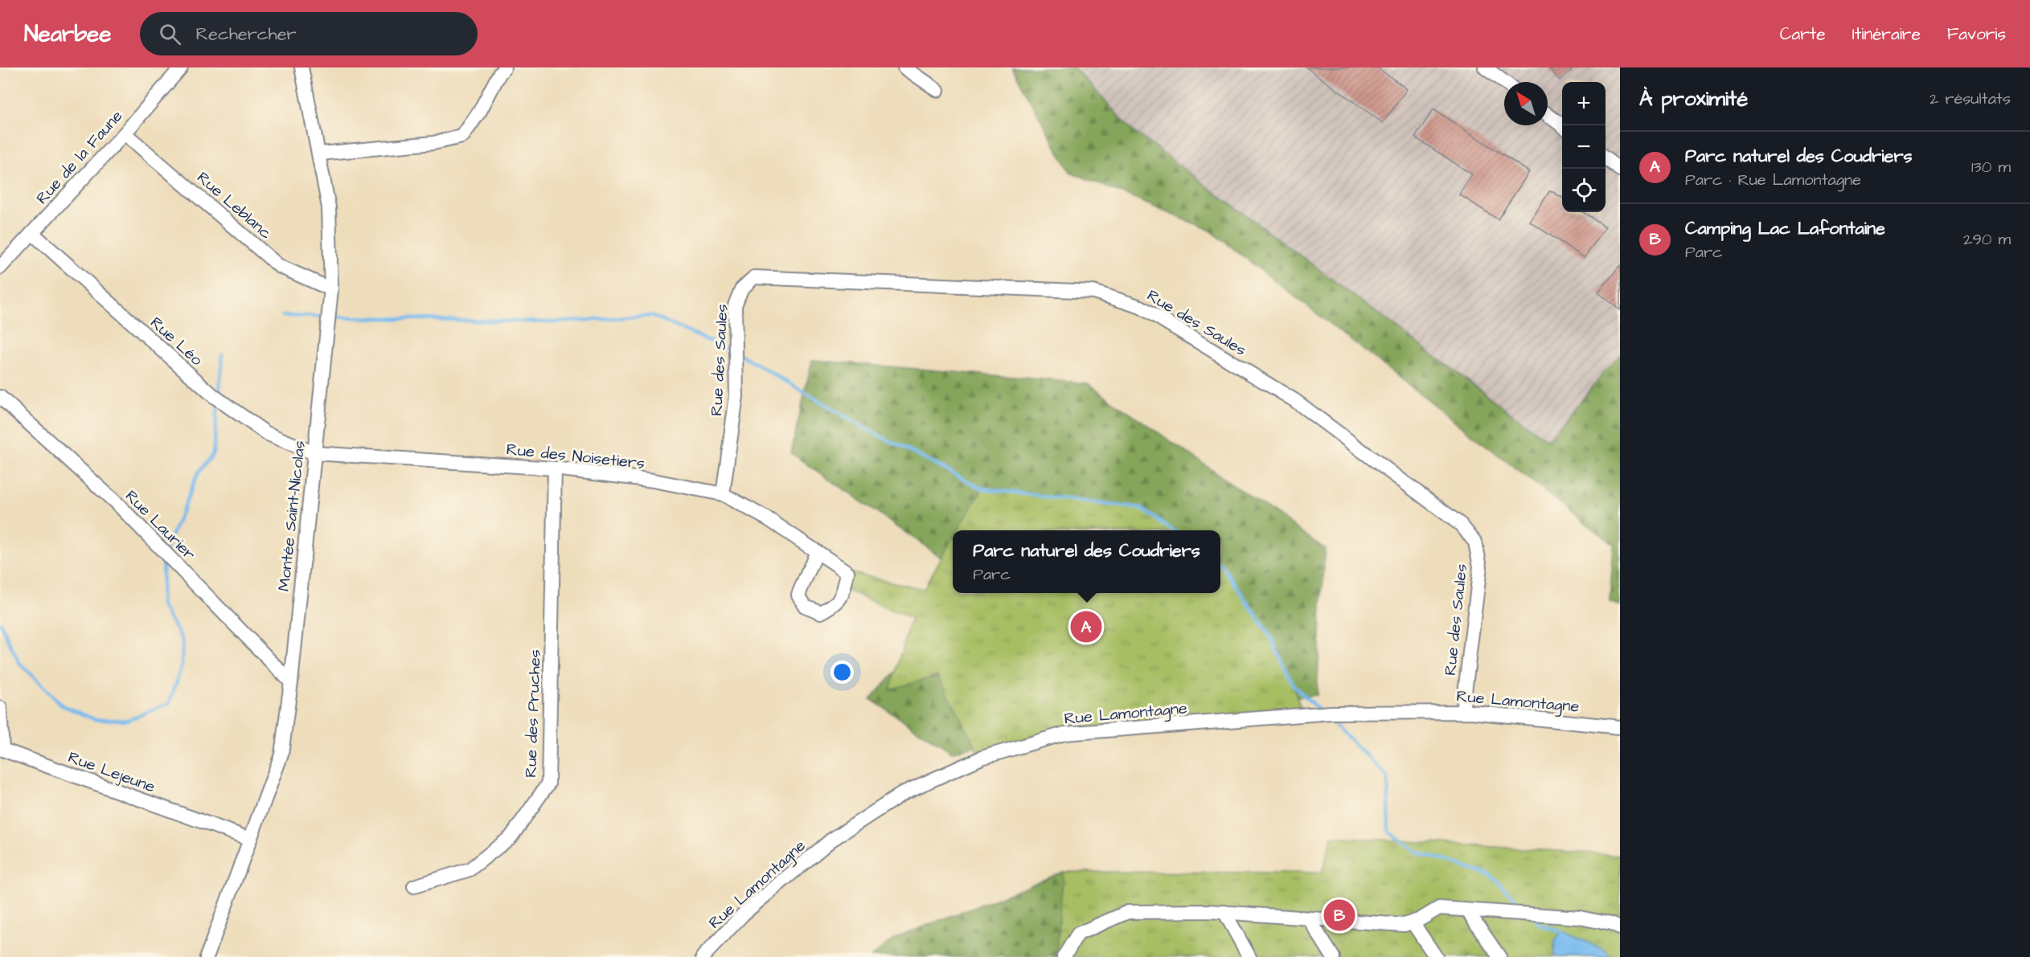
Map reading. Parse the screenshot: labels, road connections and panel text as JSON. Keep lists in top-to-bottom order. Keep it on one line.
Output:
{"streets":{"street":["Rue de la Faune","Rue Leblanc","Rue des Saules","Rue Léo","Rue des Noisetiers","Montée Saint-Nicolas","Rue Laurier","Rue Lamontagne","Rue des Pruches","Rue Lejeune"]},"crossings":[["Rue de la Faune","Rue Leblanc"],["Rue de la Faune","Rue Léo"],["Rue Leblanc","Montée Saint-Nicolas"],["Rue des Saules","Rue des Noisetiers"],["Rue des Saules","Rue Lamontagne"],["Rue Léo","Rue des Noisetiers"],["Rue Léo","Montée Saint-Nicolas"],["Rue des Noisetiers","Montée Saint-Nicolas"],["Rue des Noisetiers","Rue des Pruches"],["Montée Saint-Nicolas","Rue Laurier"],["Montée Saint-Nicolas","Rue Lejeune"]],"north":"top left","page":{"header":"Nearbee","search":"Rechercher","nav":["Carte","Itinéraire","Favoris"],"heading":["À proximité","2 résultats"],"map_buttons":["+","−"],"list":[{"mark":"A","name":"Parc naturel des Coudriers","note":"Parc · Rue Lamontagne","value":"130 m"},{"mark":"B","name":"Camping Lac Lafontaine","note":"Parc","value":"290 m"}],"popup":["Parc naturel des Coudriers","Parc"],"pins":["A","B"]}}
